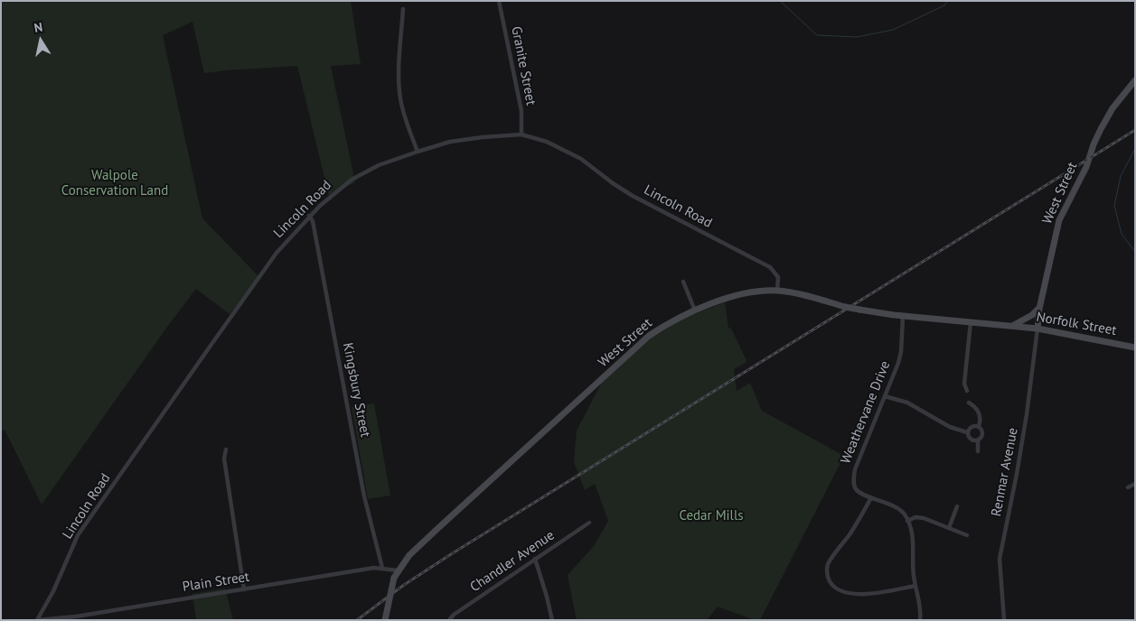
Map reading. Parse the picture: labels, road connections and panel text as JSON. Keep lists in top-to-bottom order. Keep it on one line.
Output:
{"streets":{"main road":["West Street","Norfolk Street"],"street":["Granite Street","Lincoln Road","Kingsbury Street","Weathervane Drive","Renmar Avenue","Chandler Avenue","Plain Street"]},"crossings":[["Granite Street","Lincoln Road"],["West Street","Lincoln Road"],["West Street","Norfolk Street"],["West Street","Weathervane Drive"],["West Street","Renmar Avenue"],["West Street","Plain Street"],["Lincoln Road","Kingsbury Street"],["Lincoln Road","Plain Street"],["Norfolk Street","Renmar Avenue"],["Kingsbury Street","Plain Street"]],"parks":["Walpole Conservation Land","Cedar Mills"],"north":"top"}
